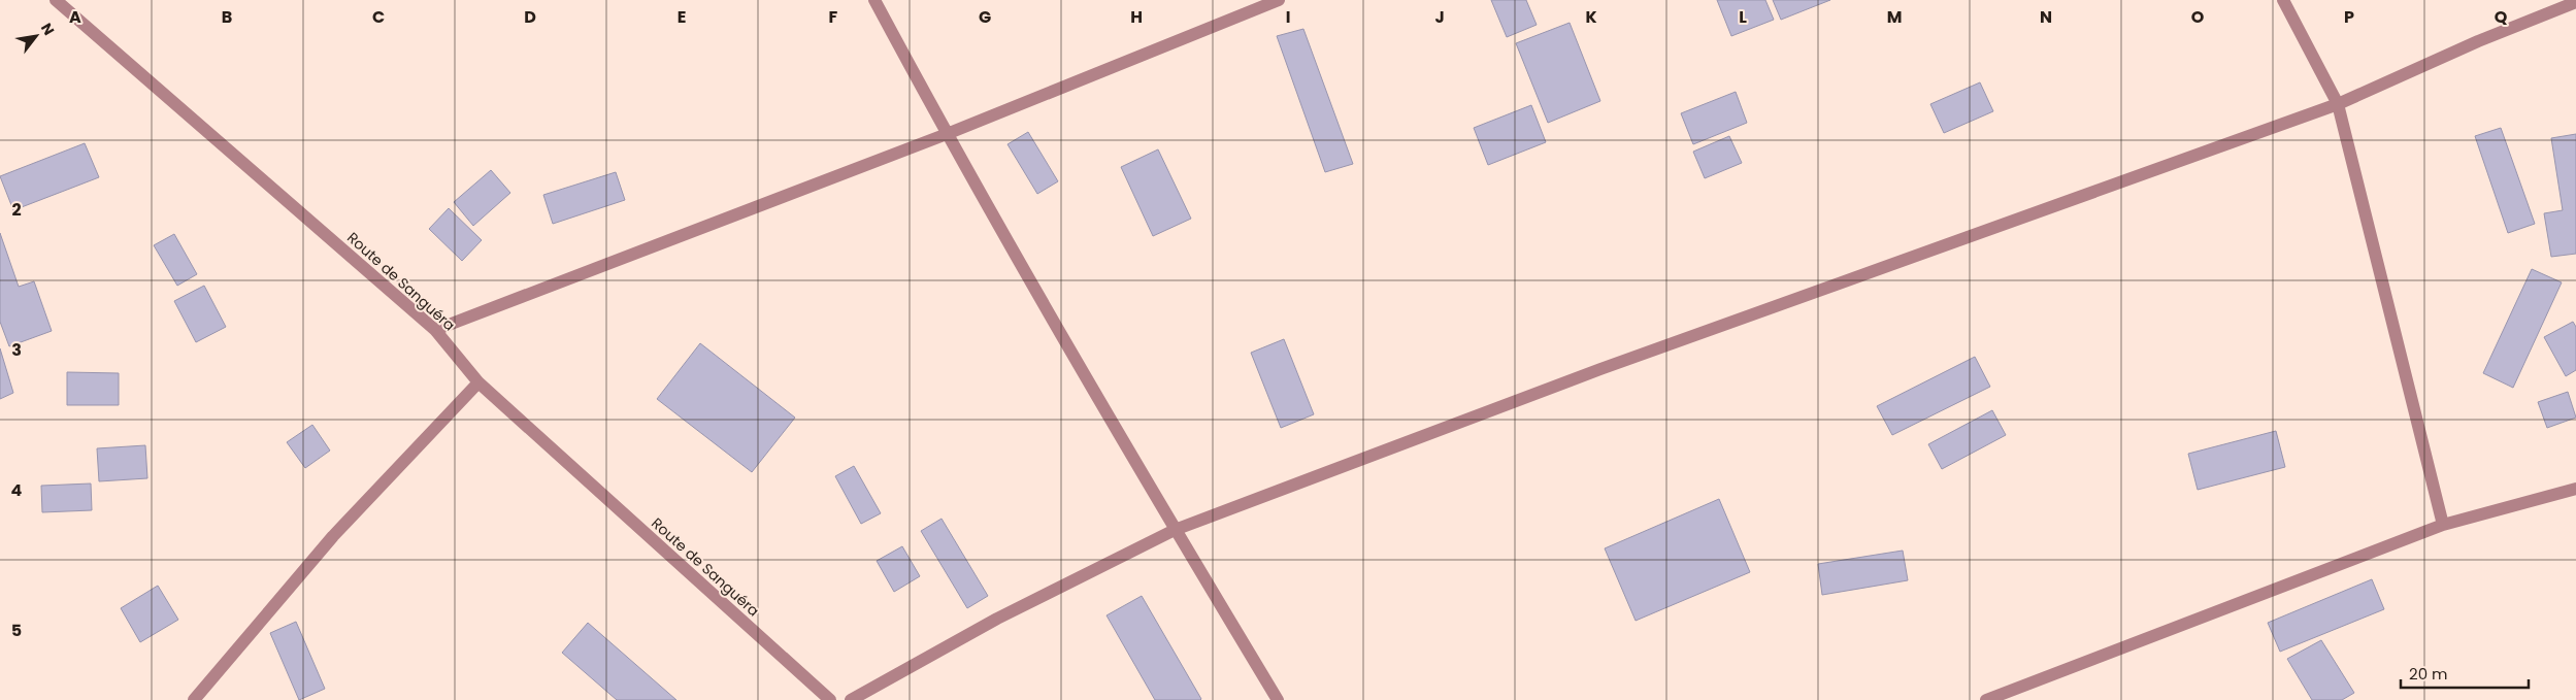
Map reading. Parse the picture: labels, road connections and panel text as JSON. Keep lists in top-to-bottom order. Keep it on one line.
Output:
{"streets":{"street":["Route de Sanguéra"]},"scale_bar":"20 m","north":"top right","grid":{"columns":["A","B","C","D","E","F","G","H","I","J","K","L","M","N","O","P","Q"],"rows":["2","3","4","5"]}}
